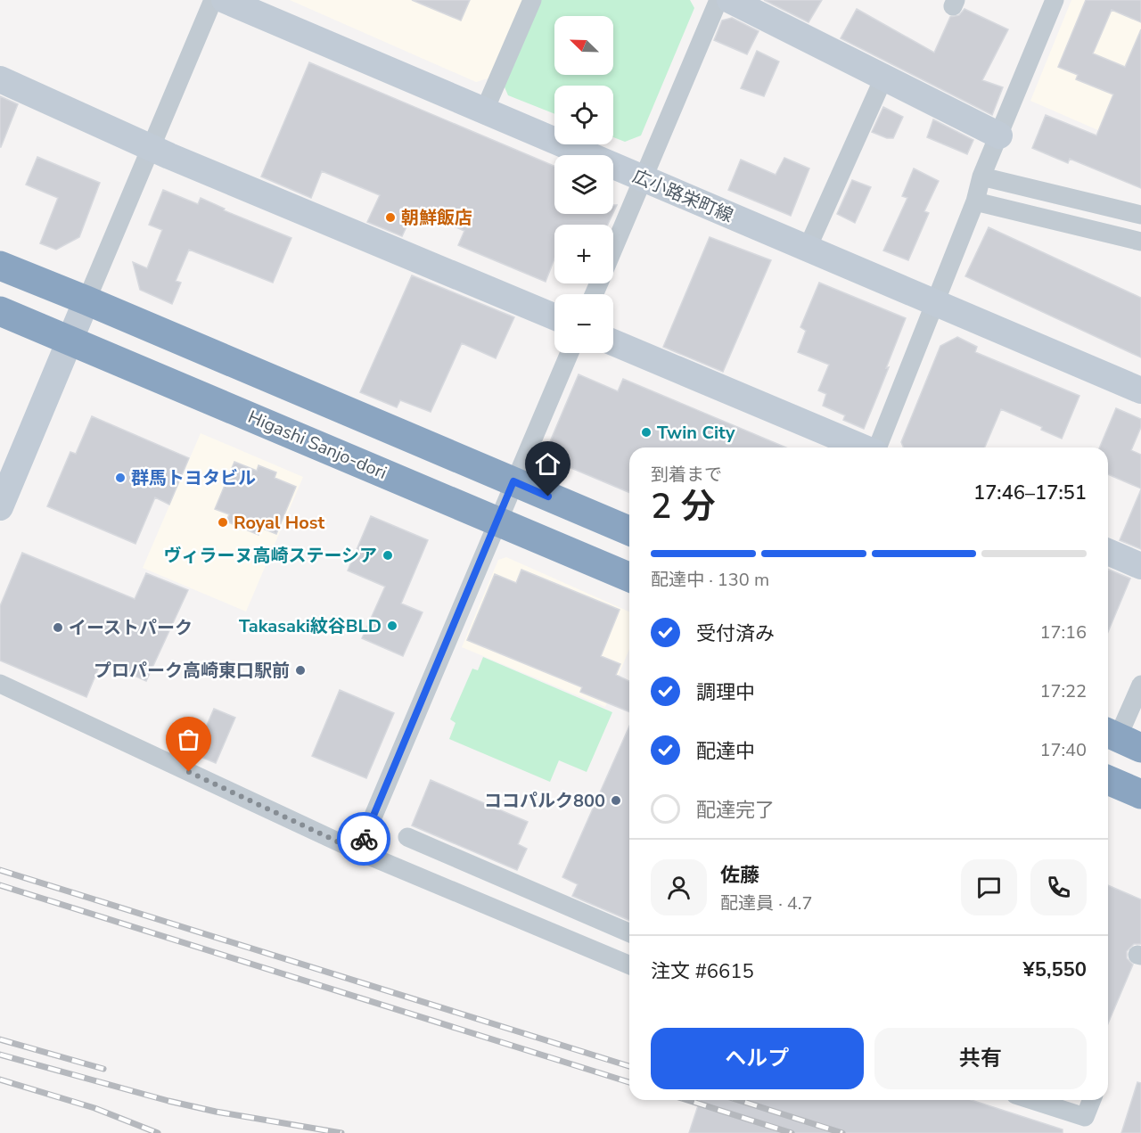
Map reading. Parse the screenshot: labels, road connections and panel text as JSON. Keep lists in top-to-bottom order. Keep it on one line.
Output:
{"streets":{"highway":["Higashi Sanjo-dori"],"street":["広小路栄町線"]},"places":["朝鮮飯店","Twin City","群馬トヨタビル","Royal Host","ヴィラーヌ高崎ステーシア","Takasaki紋谷BLD","イーストパーク","プロパーク高崎東口駅前","ココパルク800"],"north":"top left","page":{"map_buttons":["+","−"],"heading":["2 分","到着まで","17:46–17:51"],"panel":["佐藤","配達員 · 4.7","注文 #6615","¥5,550"],"bar":"配達中 · 130 m","list":[["受付済み","17:16"],["調理中","17:22"],["配達中","17:40"],"配達完了"],"buttons":["ヘルプ","共有"]}}
